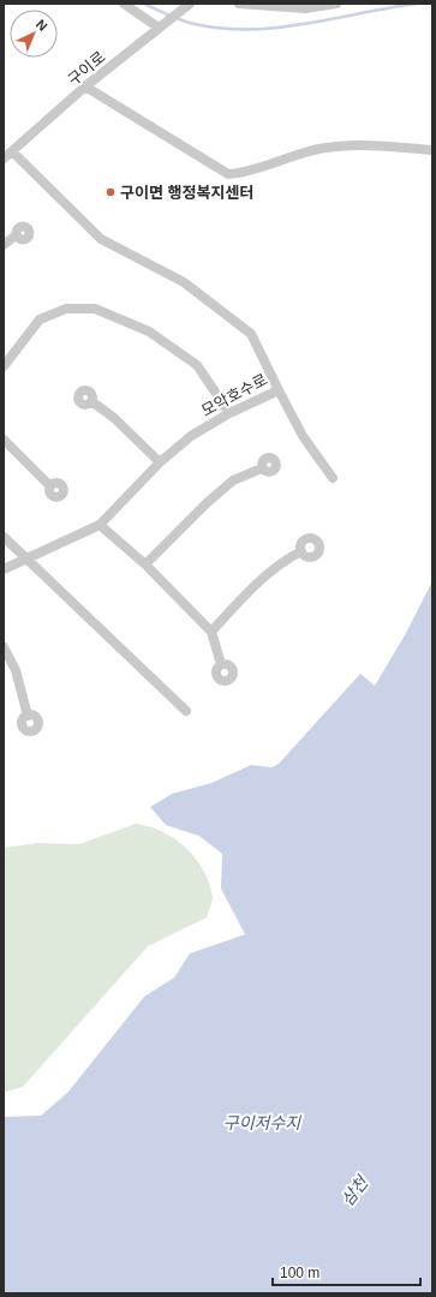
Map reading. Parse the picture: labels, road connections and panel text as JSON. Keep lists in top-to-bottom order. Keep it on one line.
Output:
{"streets":{"street":["구이로","모악호수로"]},"crossings":[["구이로","모악호수로"]],"water":["구이저수지","삼천"],"places":["구이면 행정복지센터"],"scale_bar":"100 m","north":"top right"}
